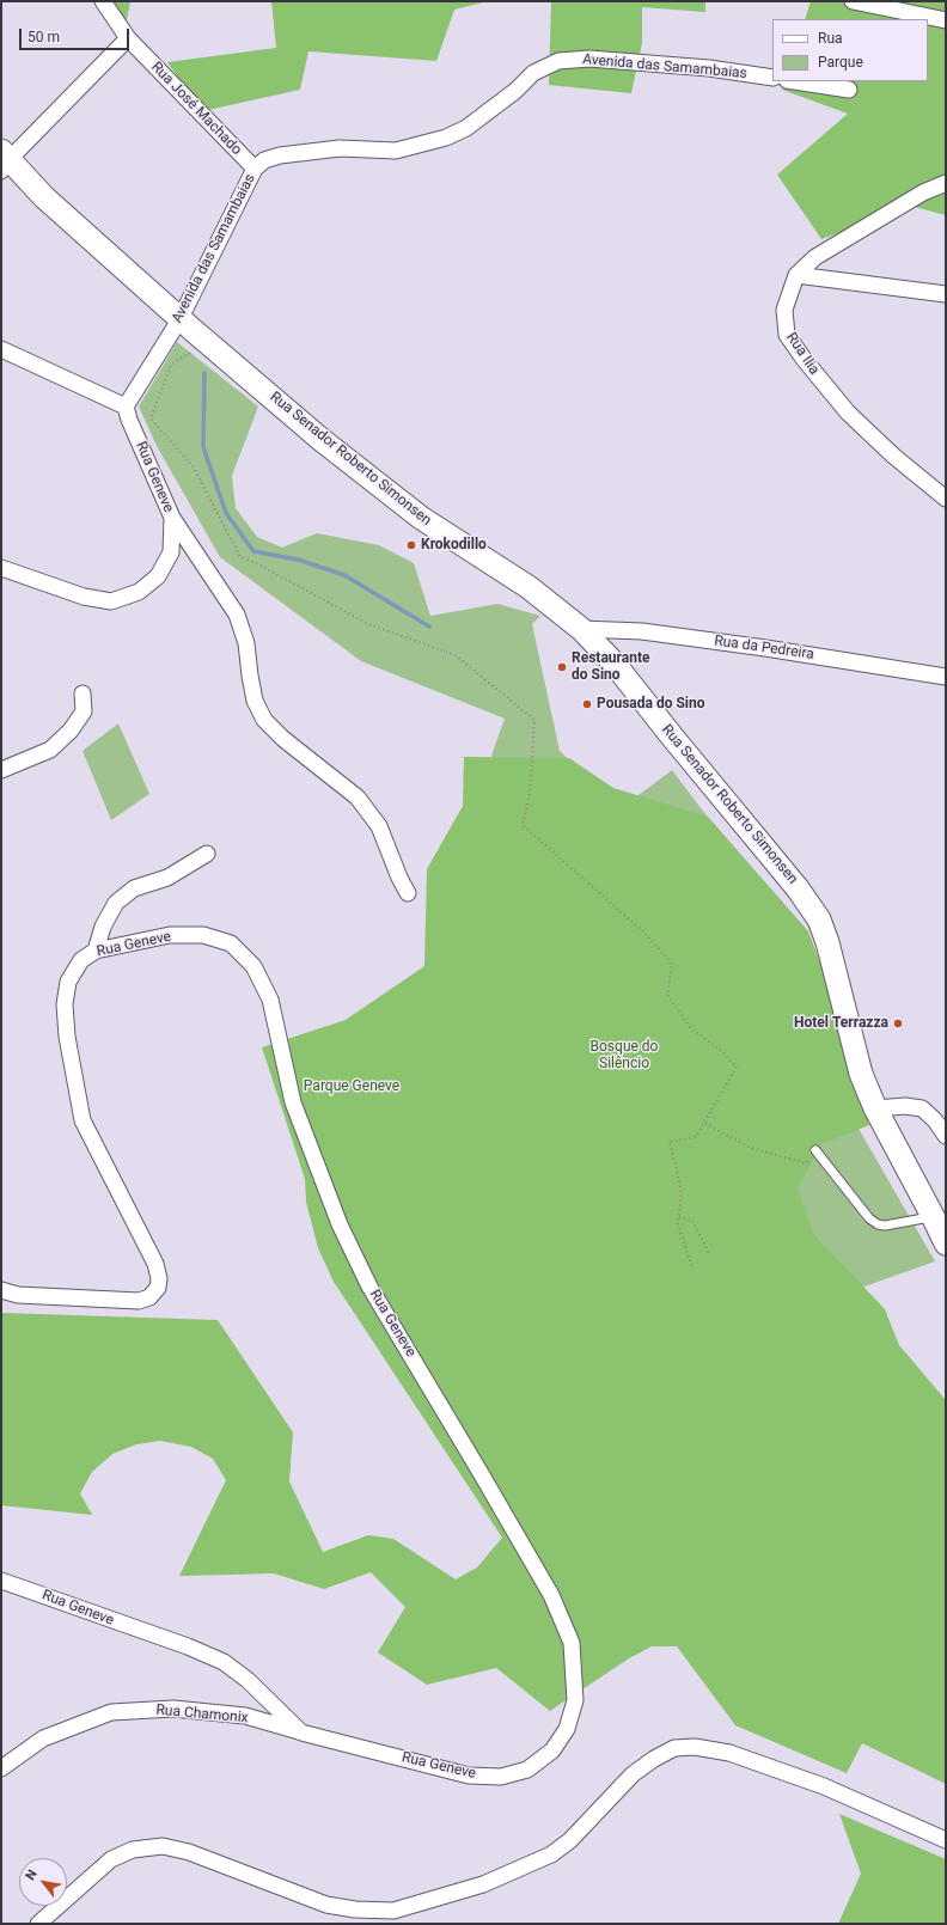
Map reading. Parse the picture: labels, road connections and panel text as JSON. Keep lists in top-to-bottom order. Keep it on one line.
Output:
{"streets":{"street":["Avenida das Samambaias","Rua José Machado","Rua Ilia","Rua Senador Roberto Simonsen","Rua Geneve","Rua da Pedreira","Rua Chamonix"]},"crossings":[["Avenida das Samambaias","Rua José Machado"],["Avenida das Samambaias","Rua Senador Roberto Simonsen"],["Avenida das Samambaias","Rua Geneve"],["Rua Senador Roberto Simonsen","Rua da Pedreira"],["Rua Geneve","Rua Chamonix"]],"parks":["Bosque do Silêncio","Parque Geneve"],"places":["Krokodillo","Restaurante do Sino","Pousada do Sino","Hotel Terrazza"],"legend":["Rua","Parque"],"scale_bar":"50 m","north":"top left"}
